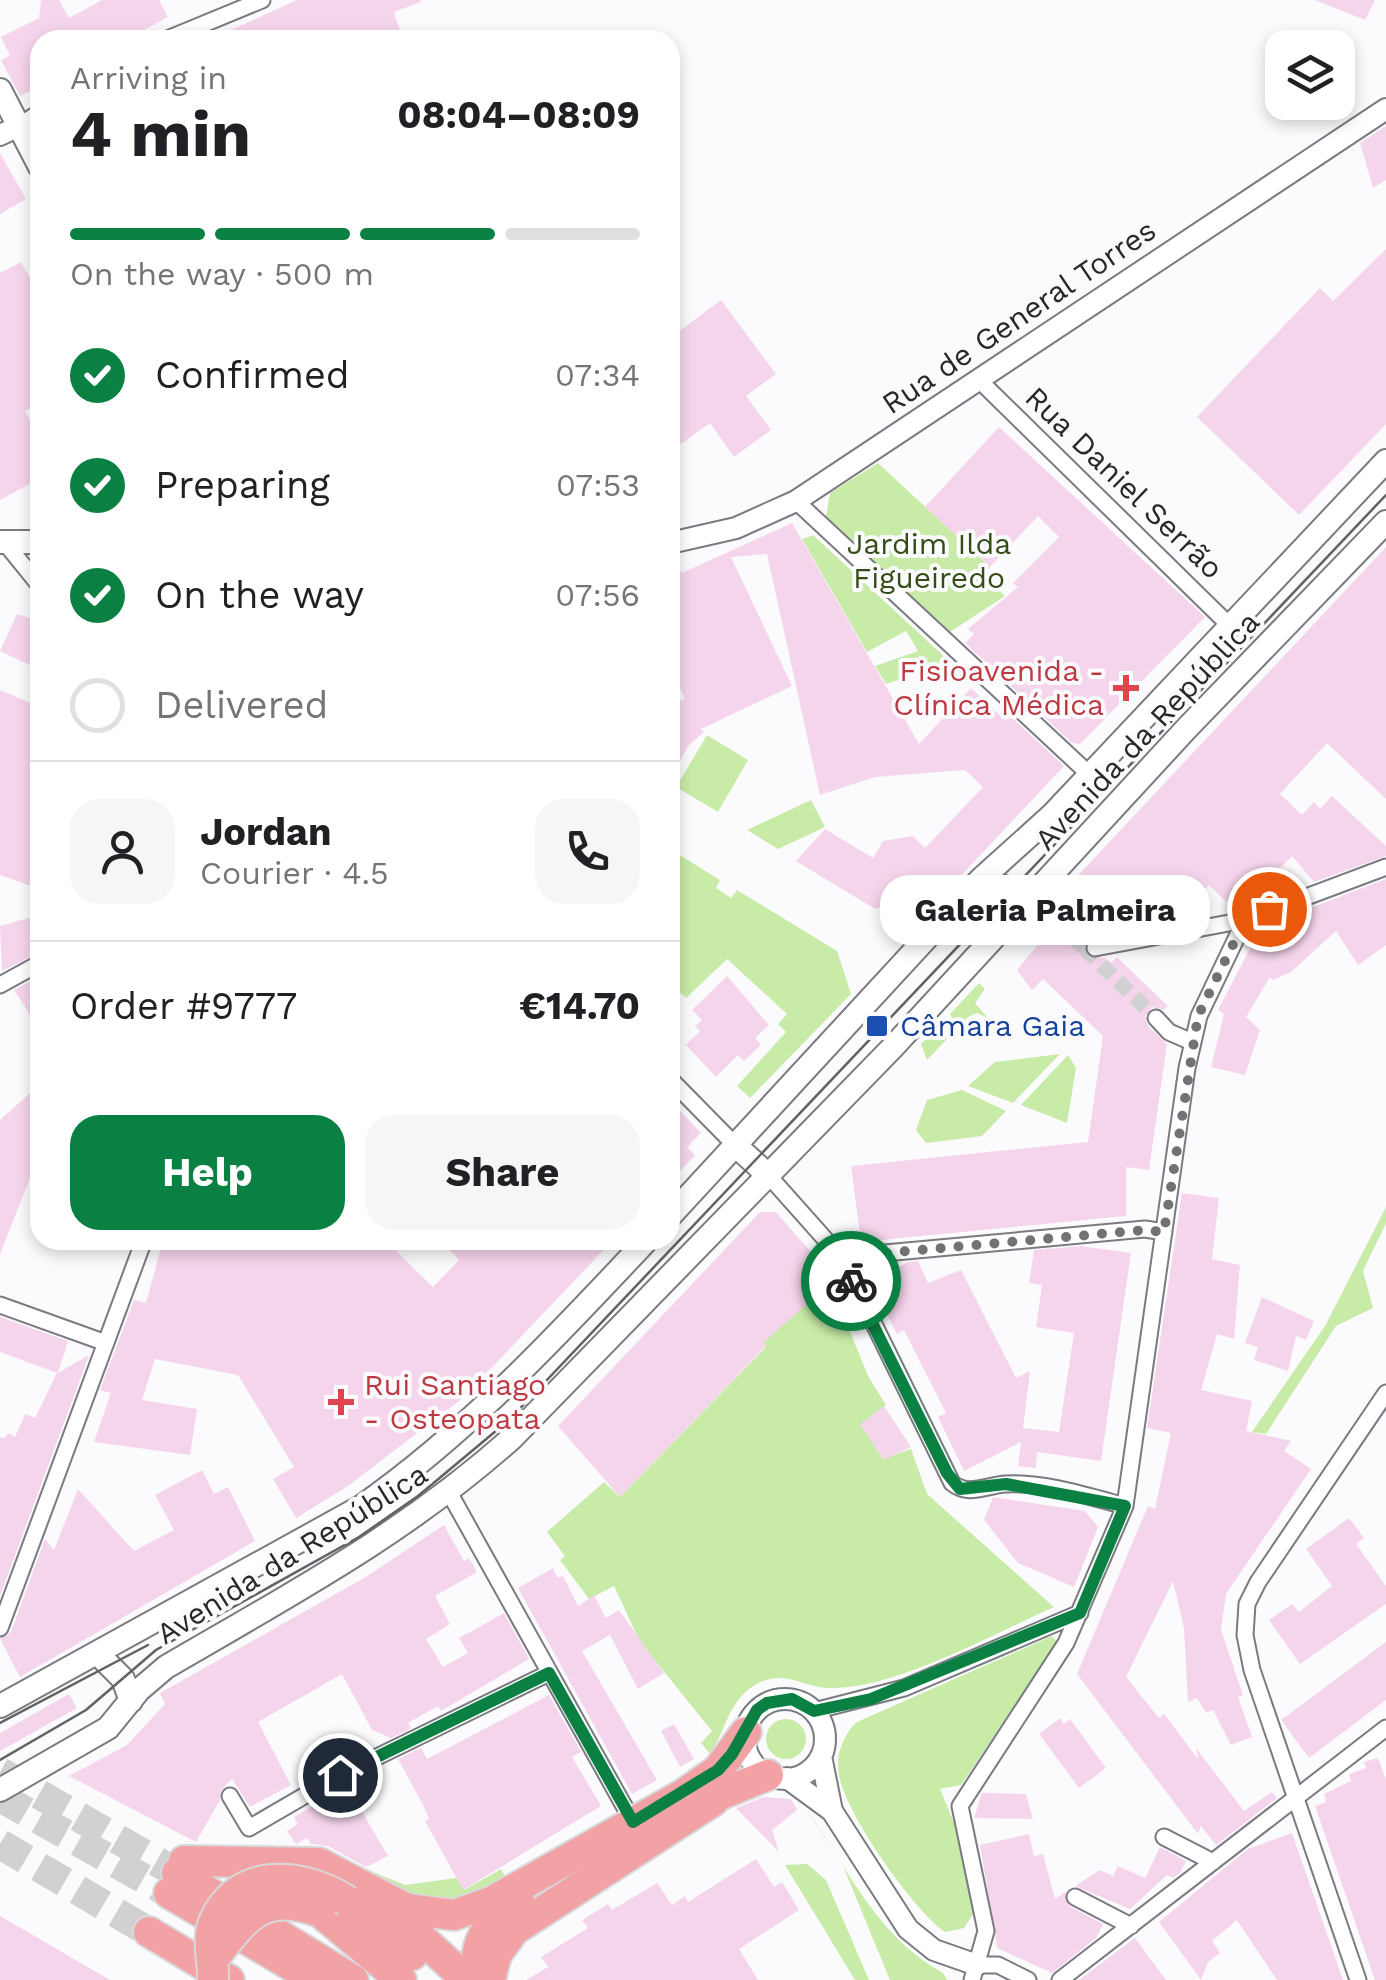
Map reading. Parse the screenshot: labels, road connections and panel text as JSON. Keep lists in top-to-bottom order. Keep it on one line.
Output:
{"streets":{"main road":["Avenida da República"],"street":["Rua de General Torres","Rua Daniel Serrão"]},"crossings":[["Rua de General Torres","Rua Daniel Serrão"],["Rua Daniel Serrão","Avenida da República"]],"parks":["Jardim Ilda Figueiredo"],"places":{"health":["Fisioavenida - Clínica Médica","Rui Santiago - Osteopata"],"other":["Galeria Palmeira"],"transit":["Câmara Gaia"]},"page":{"heading":["4 min","Arriving in","08:04–08:09"],"panel":["Jordan","Courier · 4.5","Order #9777","€14.70"],"bar":"On the way · 500 m","list":[["Confirmed","07:34"],["Preparing","07:53"],["On the way","07:56"],"Delivered"],"bubble":"Galeria Palmeira","buttons":["Help","Share"]}}
